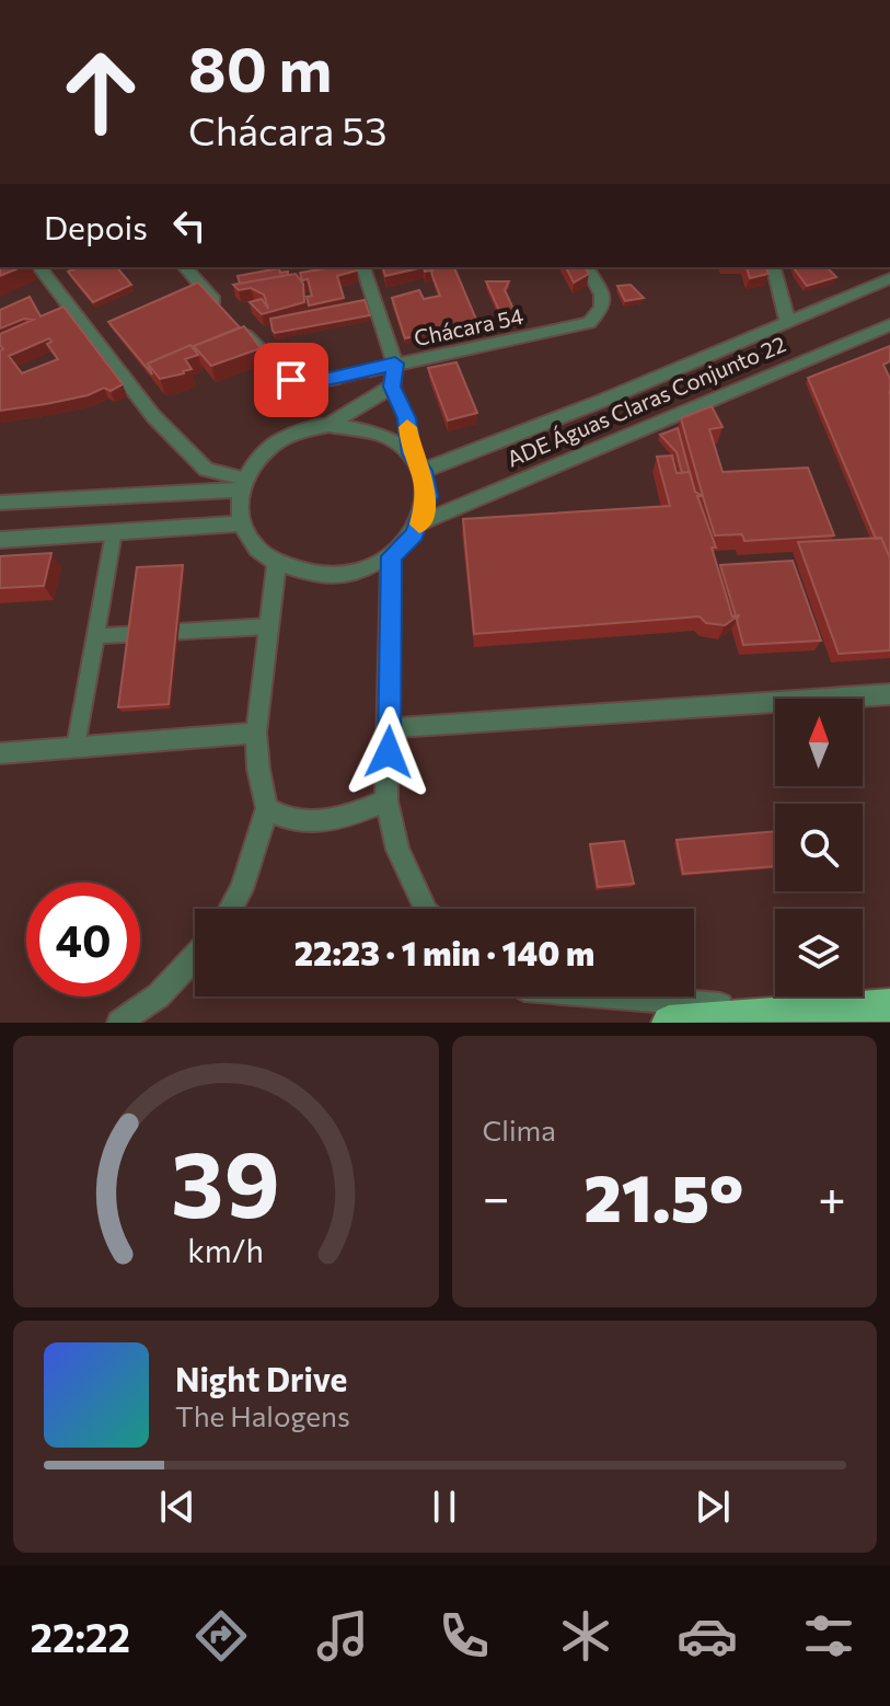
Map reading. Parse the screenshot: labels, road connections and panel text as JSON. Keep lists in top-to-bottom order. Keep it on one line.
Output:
{"streets":{"street":["Chácara 54","ADE Águas Claras Conjunto 22"]},"north":"top","page":{"turn":["80 m","Chácara 53"],"then":"Depois","limit":"40","trip":"22:23 · 1 min · 140 m","tile":"Clima","heat":["−","21.5°","+"],"song":["Night Drive","The Halogens"],"tabs":"22:22","gauge":["39","km/h"]}}
